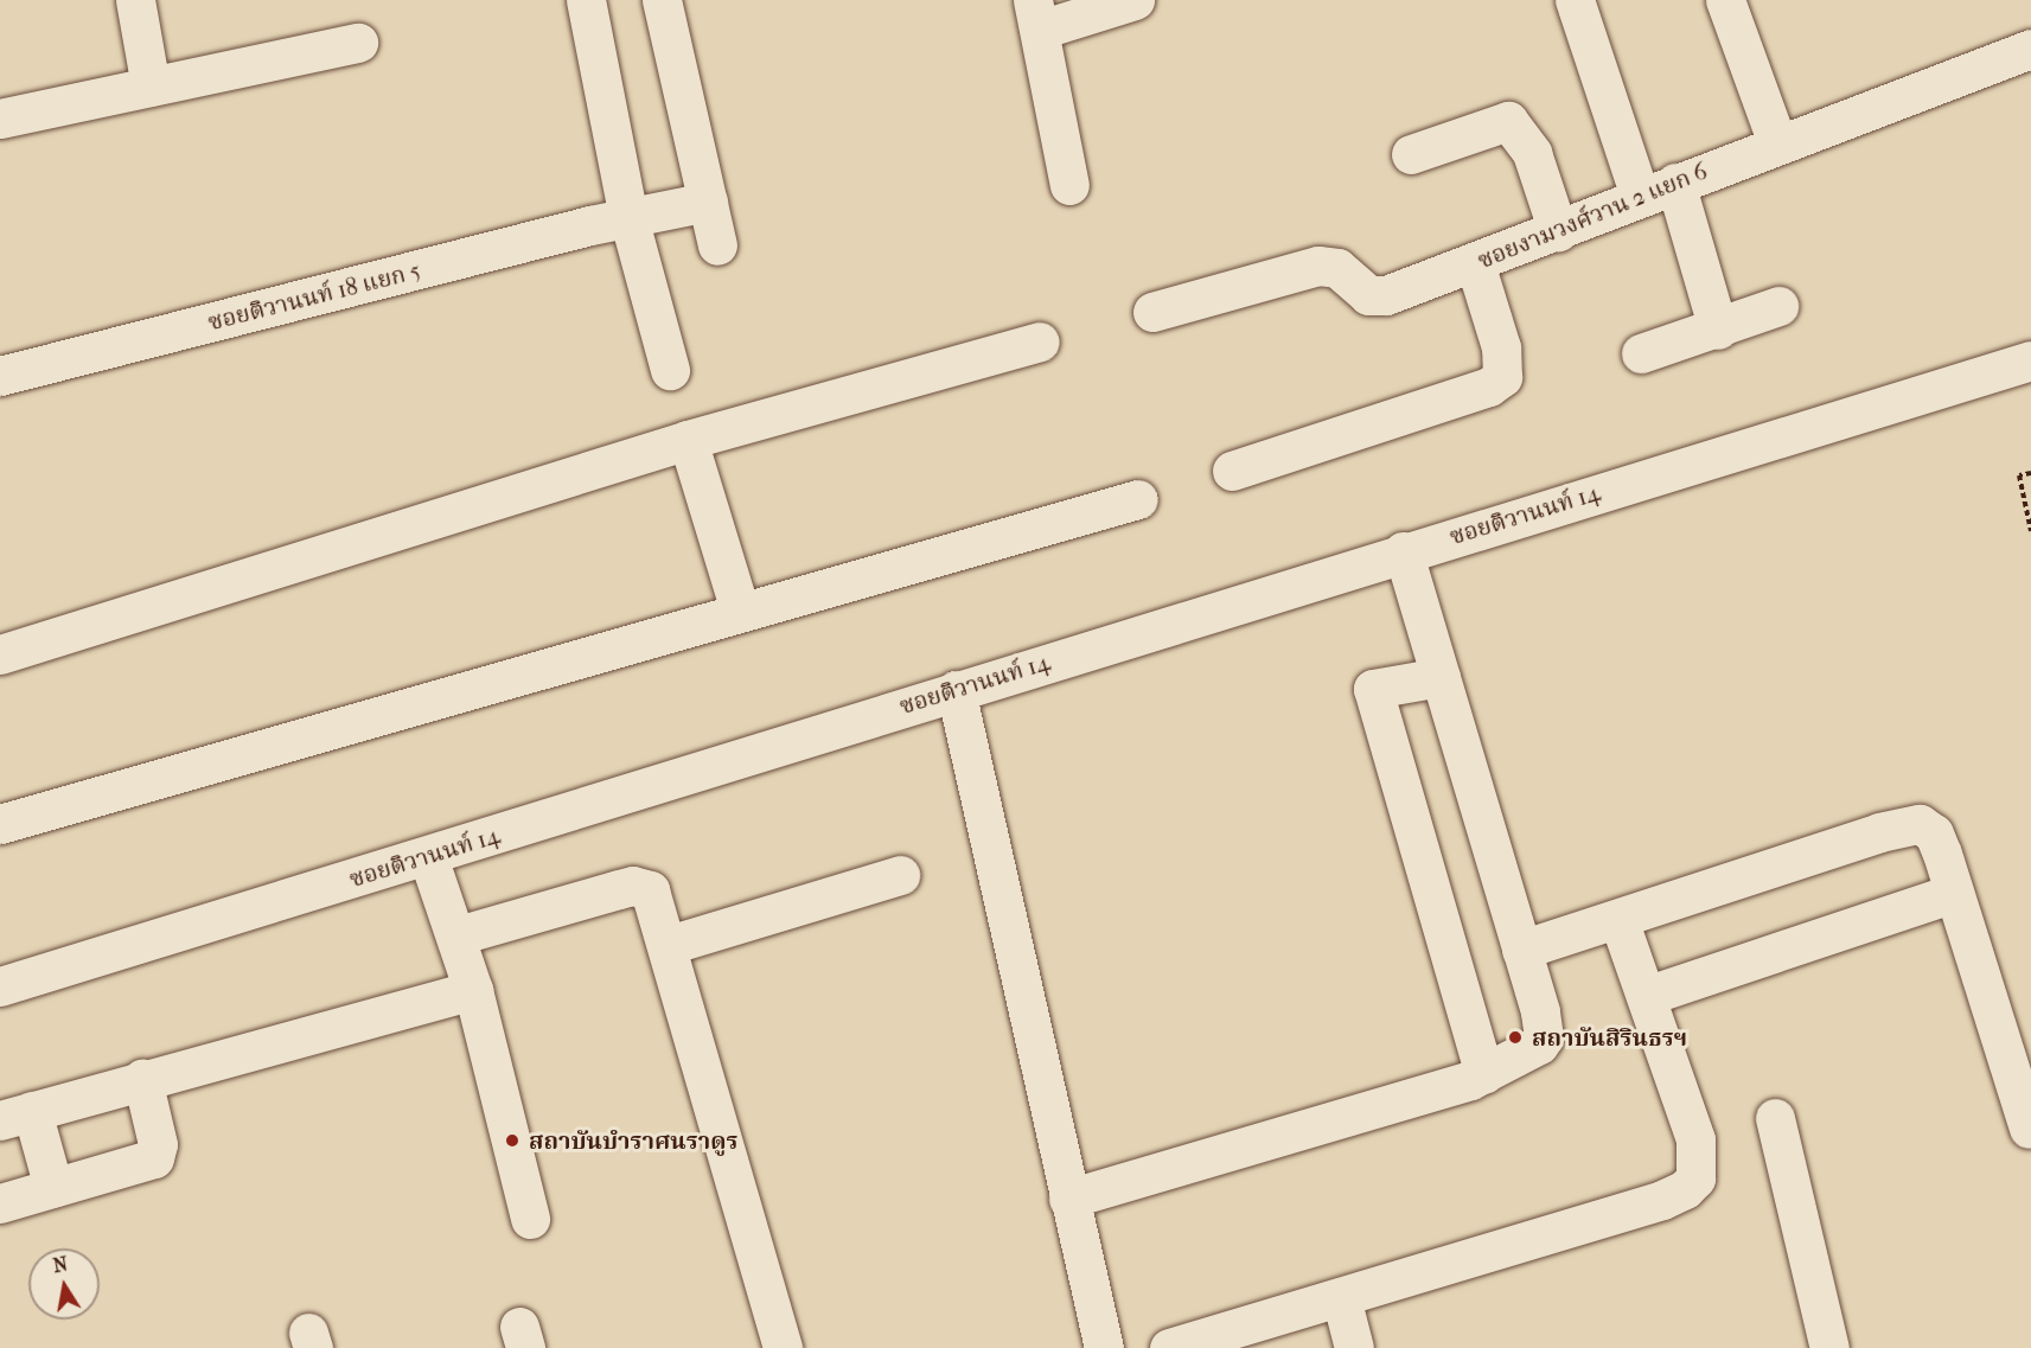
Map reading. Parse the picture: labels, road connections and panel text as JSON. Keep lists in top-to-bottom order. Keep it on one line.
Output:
{"streets":{"street":["ซอยงามวงศ์วาน 2 แยก 6","ซอยติวานนท์ 18 แยก 5","ซอยติวานนท์ 14"]},"places":["สถาบันสิรินธรฯ","สถาบันบำราศนราดูร"],"north":"top"}
